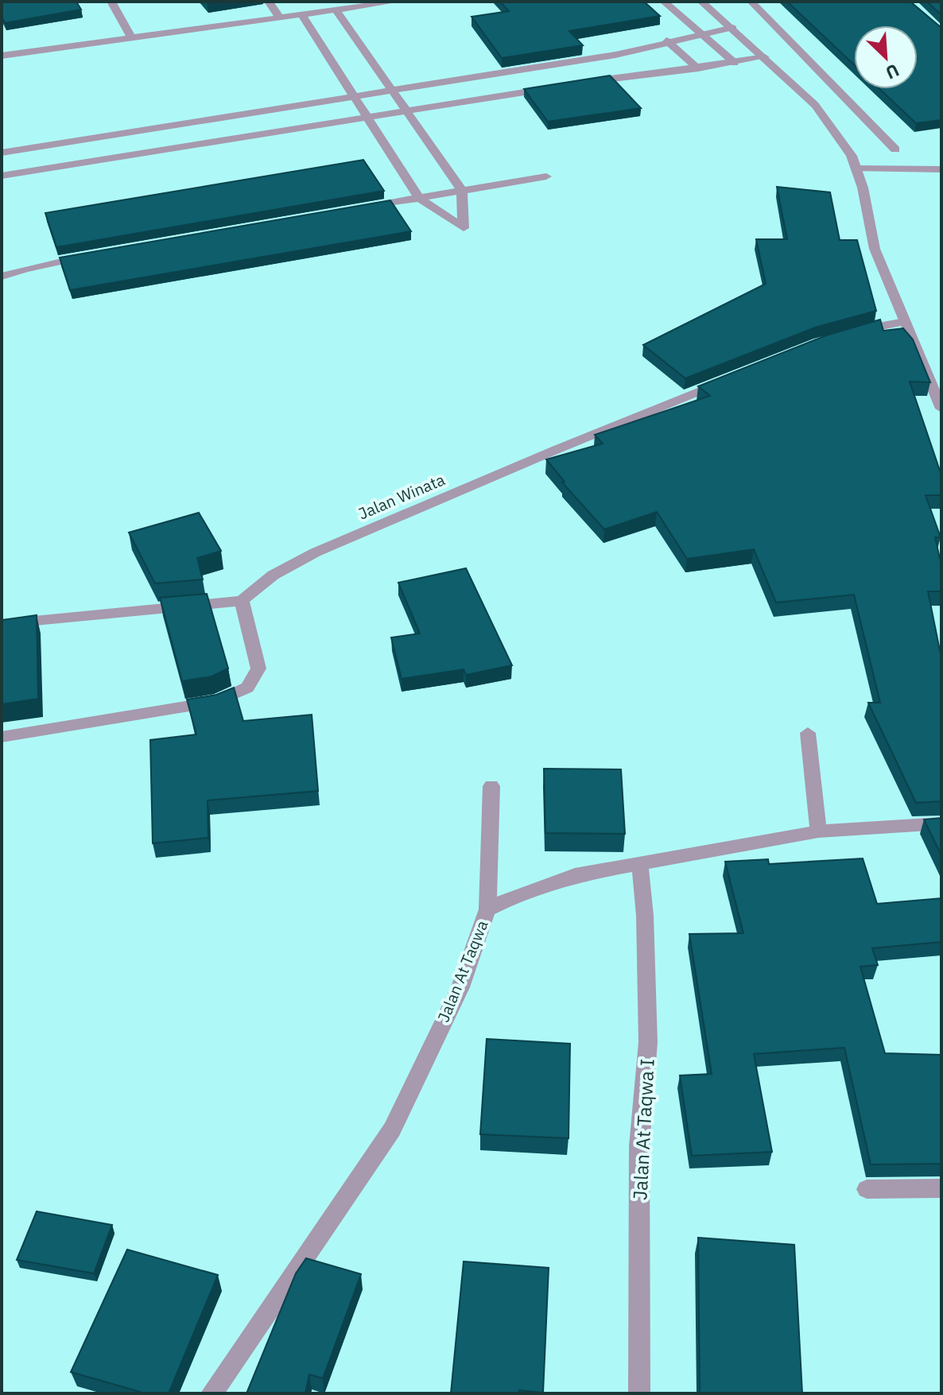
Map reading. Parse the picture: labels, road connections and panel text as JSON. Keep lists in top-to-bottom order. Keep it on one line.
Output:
{"streets":{"street":["Jalan Winata","Jalan At Taqwa","Jalan At Taqwa I"]},"crossings":[["Jalan At Taqwa","Jalan At Taqwa I"]],"north":"bottom right"}
